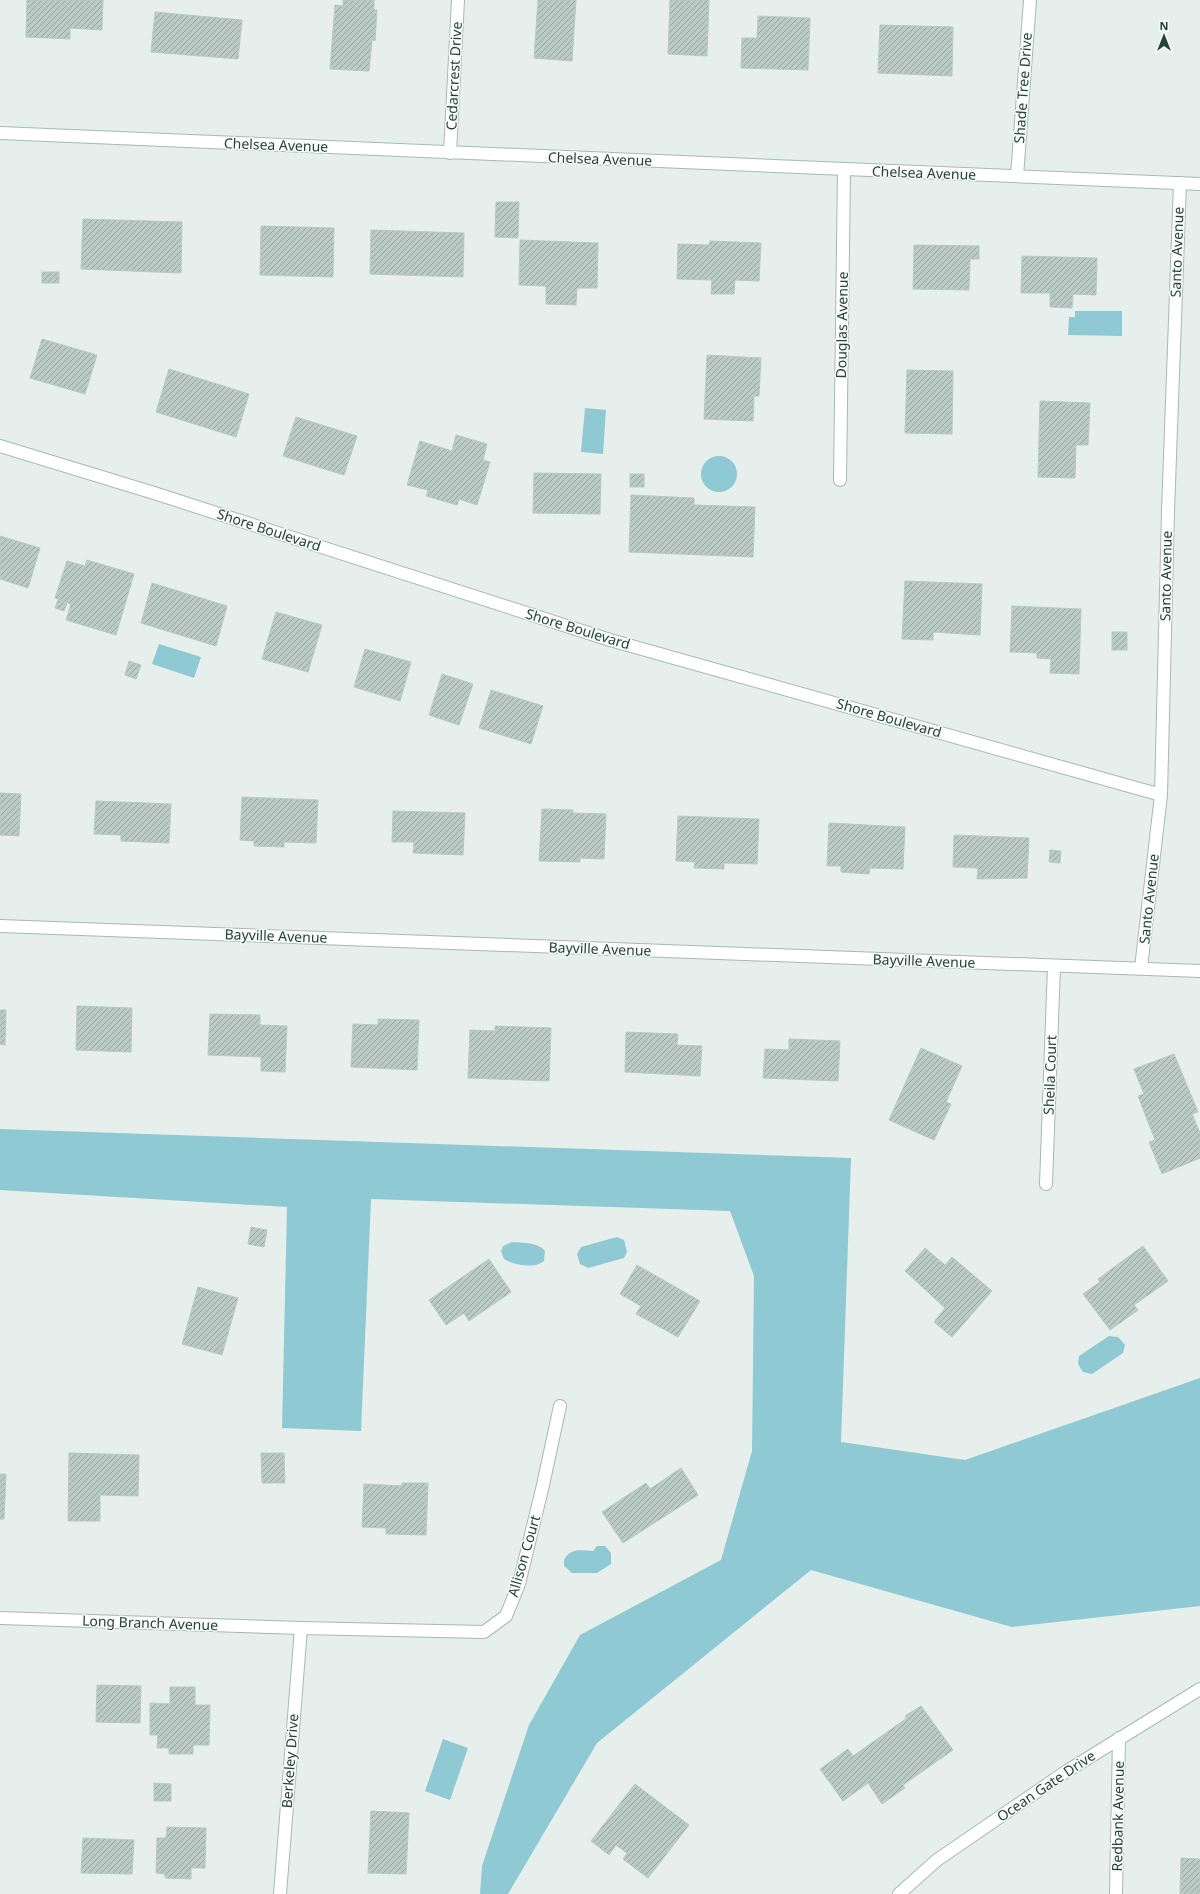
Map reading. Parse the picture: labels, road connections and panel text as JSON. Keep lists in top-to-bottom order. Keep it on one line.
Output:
{"streets":{"street":["Cedarcrest Drive","Shade Tree Drive","Chelsea Avenue","Santo Avenue","Douglas Avenue","Shore Boulevard","Bayville Avenue","Sheila Court","Allison Court","Long Branch Avenue","Berkeley Drive","Ocean Gate Drive","Redbank Avenue"]},"crossings":[["Cedarcrest Drive","Chelsea Avenue"],["Shade Tree Drive","Chelsea Avenue"],["Chelsea Avenue","Santo Avenue"],["Chelsea Avenue","Douglas Avenue"],["Santo Avenue","Shore Boulevard"],["Santo Avenue","Bayville Avenue"],["Bayville Avenue","Sheila Court"],["Allison Court","Long Branch Avenue"],["Allison Court","Berkeley Drive"],["Long Branch Avenue","Berkeley Drive"],["Ocean Gate Drive","Redbank Avenue"]],"north":"top"}
